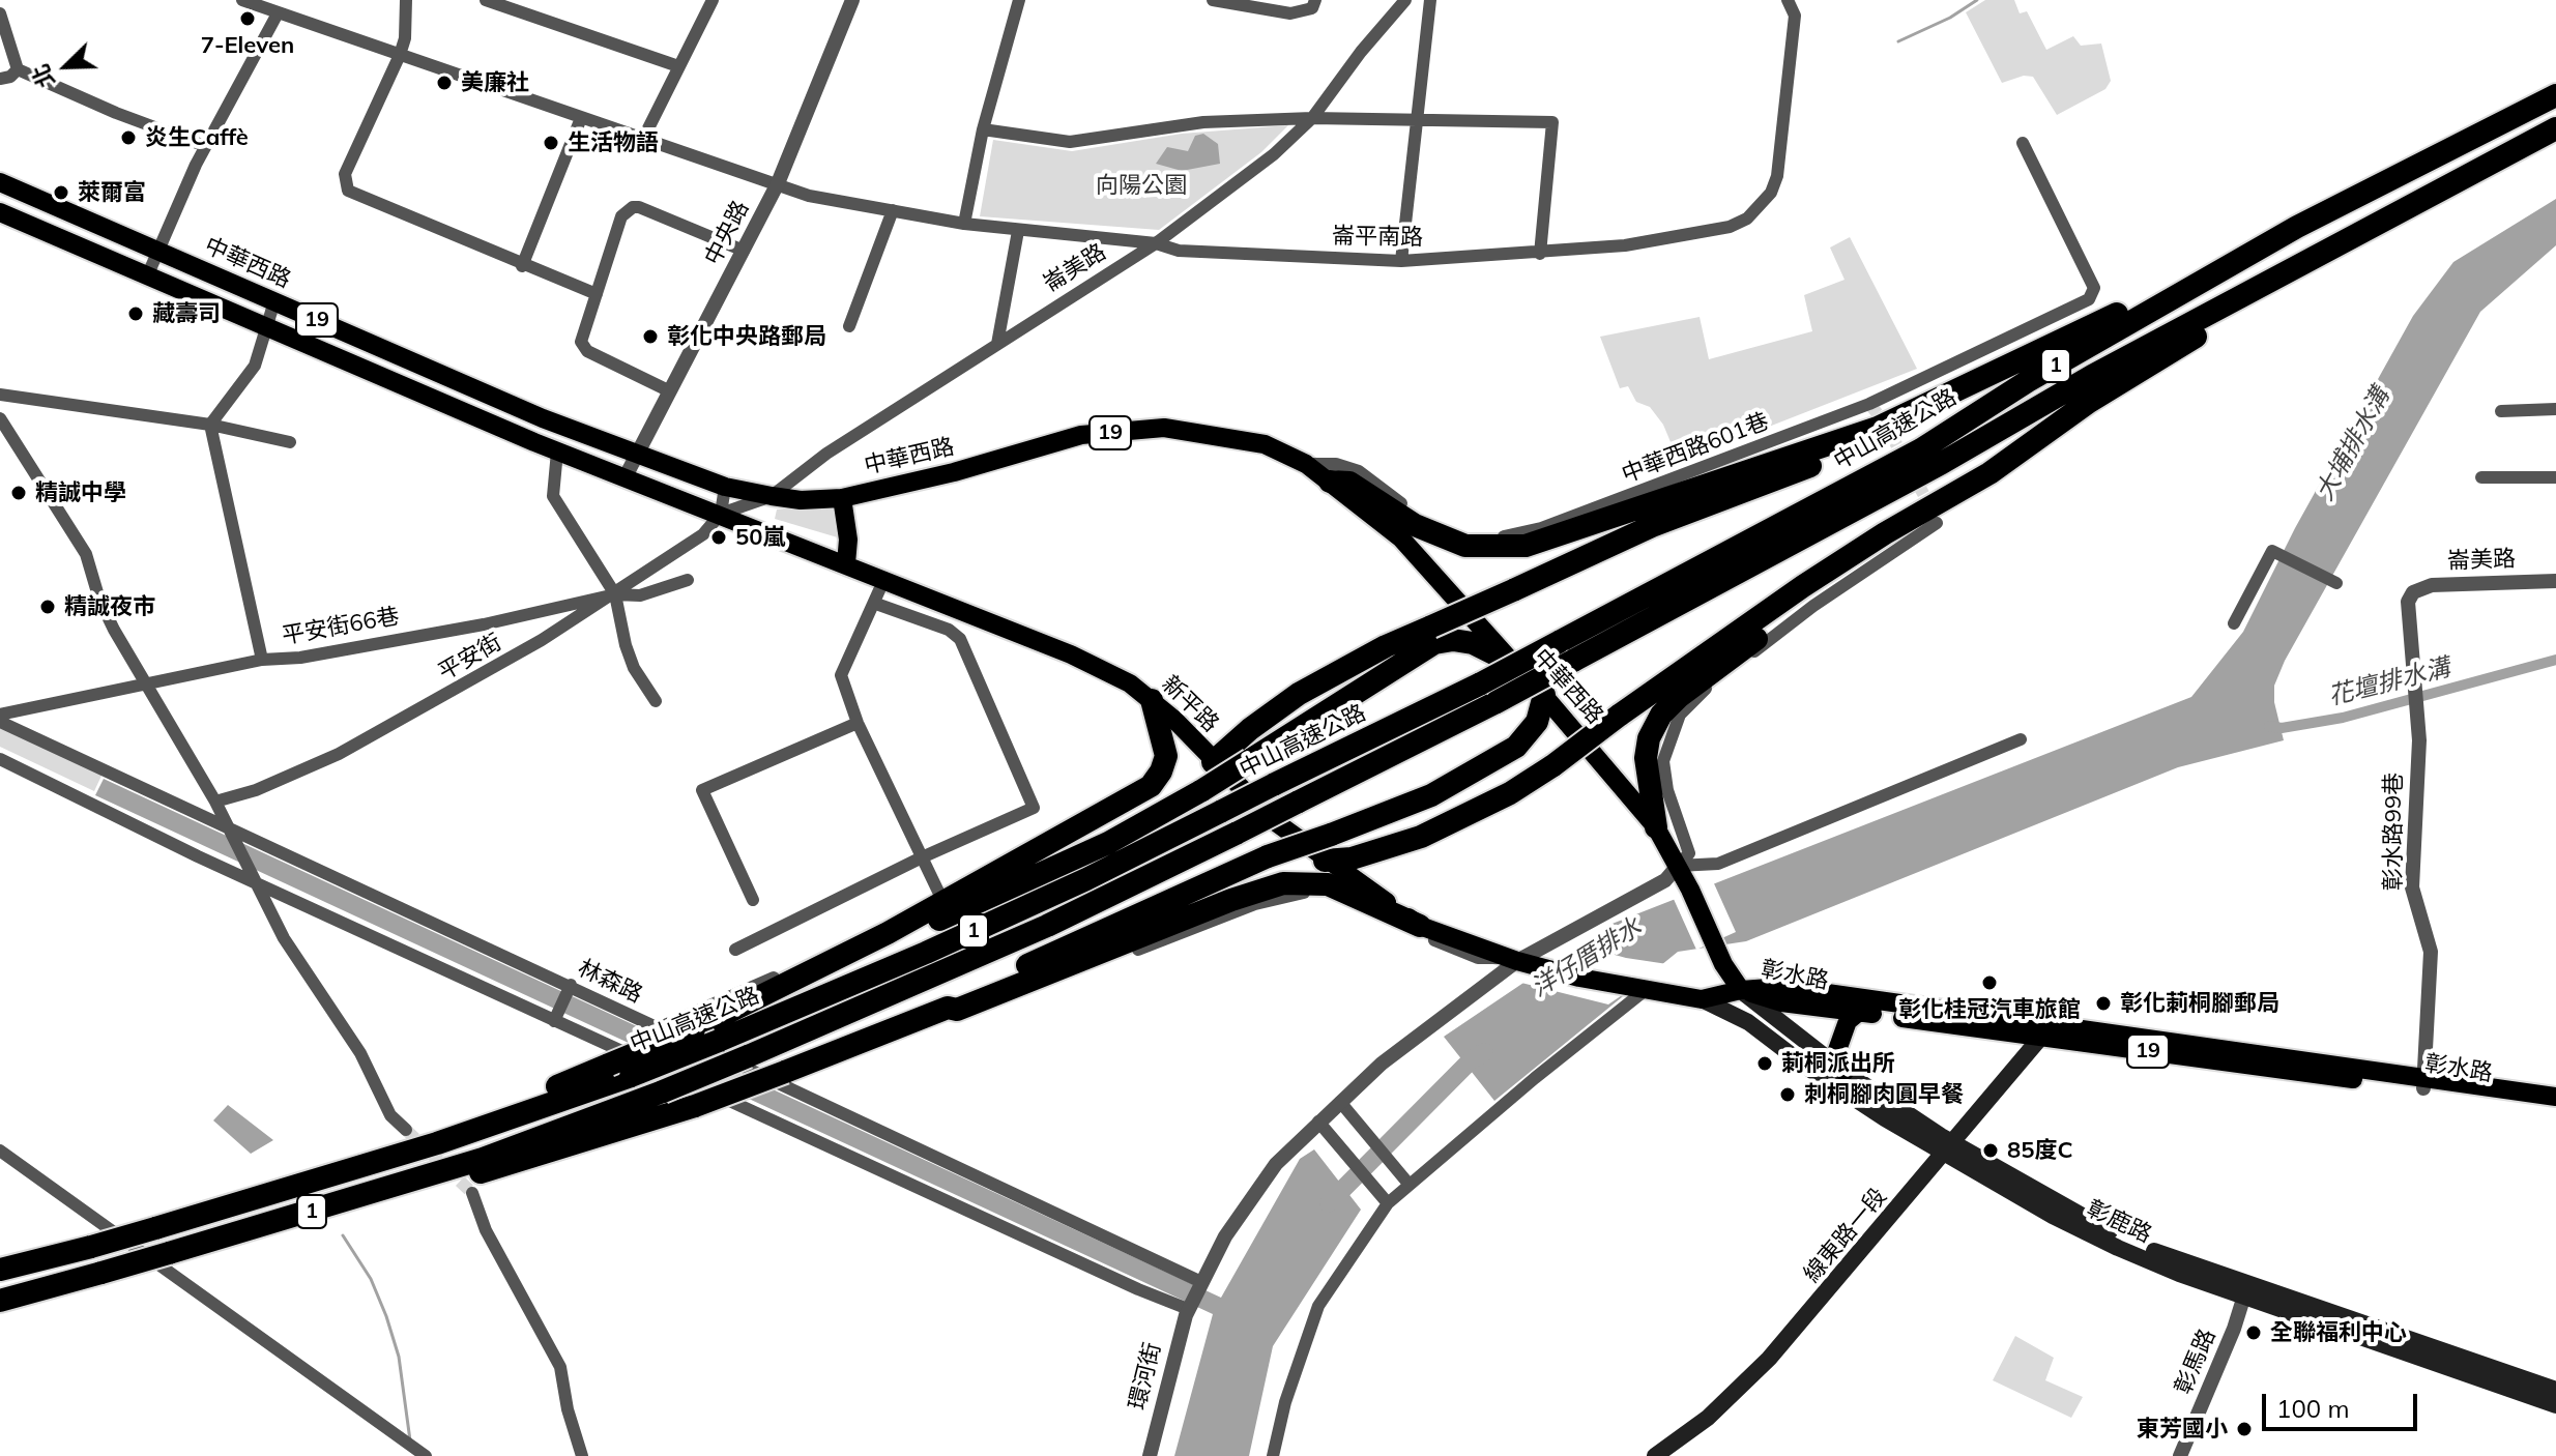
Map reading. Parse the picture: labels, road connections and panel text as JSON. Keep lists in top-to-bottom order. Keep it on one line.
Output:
{"streets":{"highway":["1","中山高速公路"],"main road":["中華西路","19","新平路","彰水路","彰鹿路","線東路一段"],"street":["中央路","崙平南路","崙美路","中華西路601巷","平安街66巷","平安街","彰水路99巷","林森路","彰馬路","環河街"]},"crossings":[["中央路","崙平南路"],["中央路","中華西路"],["中央路","19"],["中央路","新平路"],["崙平南路","崙美路"],["中華西路","崙美路"],["中華西路","中華西路601巷"],["中華西路","新平路"],["中華西路","彰水路"],["中華西路","彰鹿路"],["中華西路","環河街"],["崙美路","平安街"],["崙美路","新平路"],["崙美路","彰水路99巷"],["19","新平路"],["平安街66巷","平安街"],["平安街","新平路"],["新平路","彰水路"],["新平路","彰鹿路"],["新平路","環河街"],["彰水路99巷","彰水路"],["彰水路","彰鹿路"],["彰水路","線東路一段"],["林森路","環河街"],["彰鹿路","線東路一段"],["彰鹿路","彰馬路"]],"water":["大埔排水溝","花壇排水溝","洋仔厝排水"],"parks":["向陽公園"],"places":["7-Eleven","美廉社","炎生Caffè","生活物語","萊爾富","藏壽司","彰化中央路郵局","精誠中學","50嵐","精誠夜市","彰化桂冠汽車旅館","彰化莿桐腳郵局","莿桐派出所","刺桐腳肉圓早餐","85度C","全聯福利中心","東芳國小"],"scale_bar":"100 m","north":"bottom left"}
